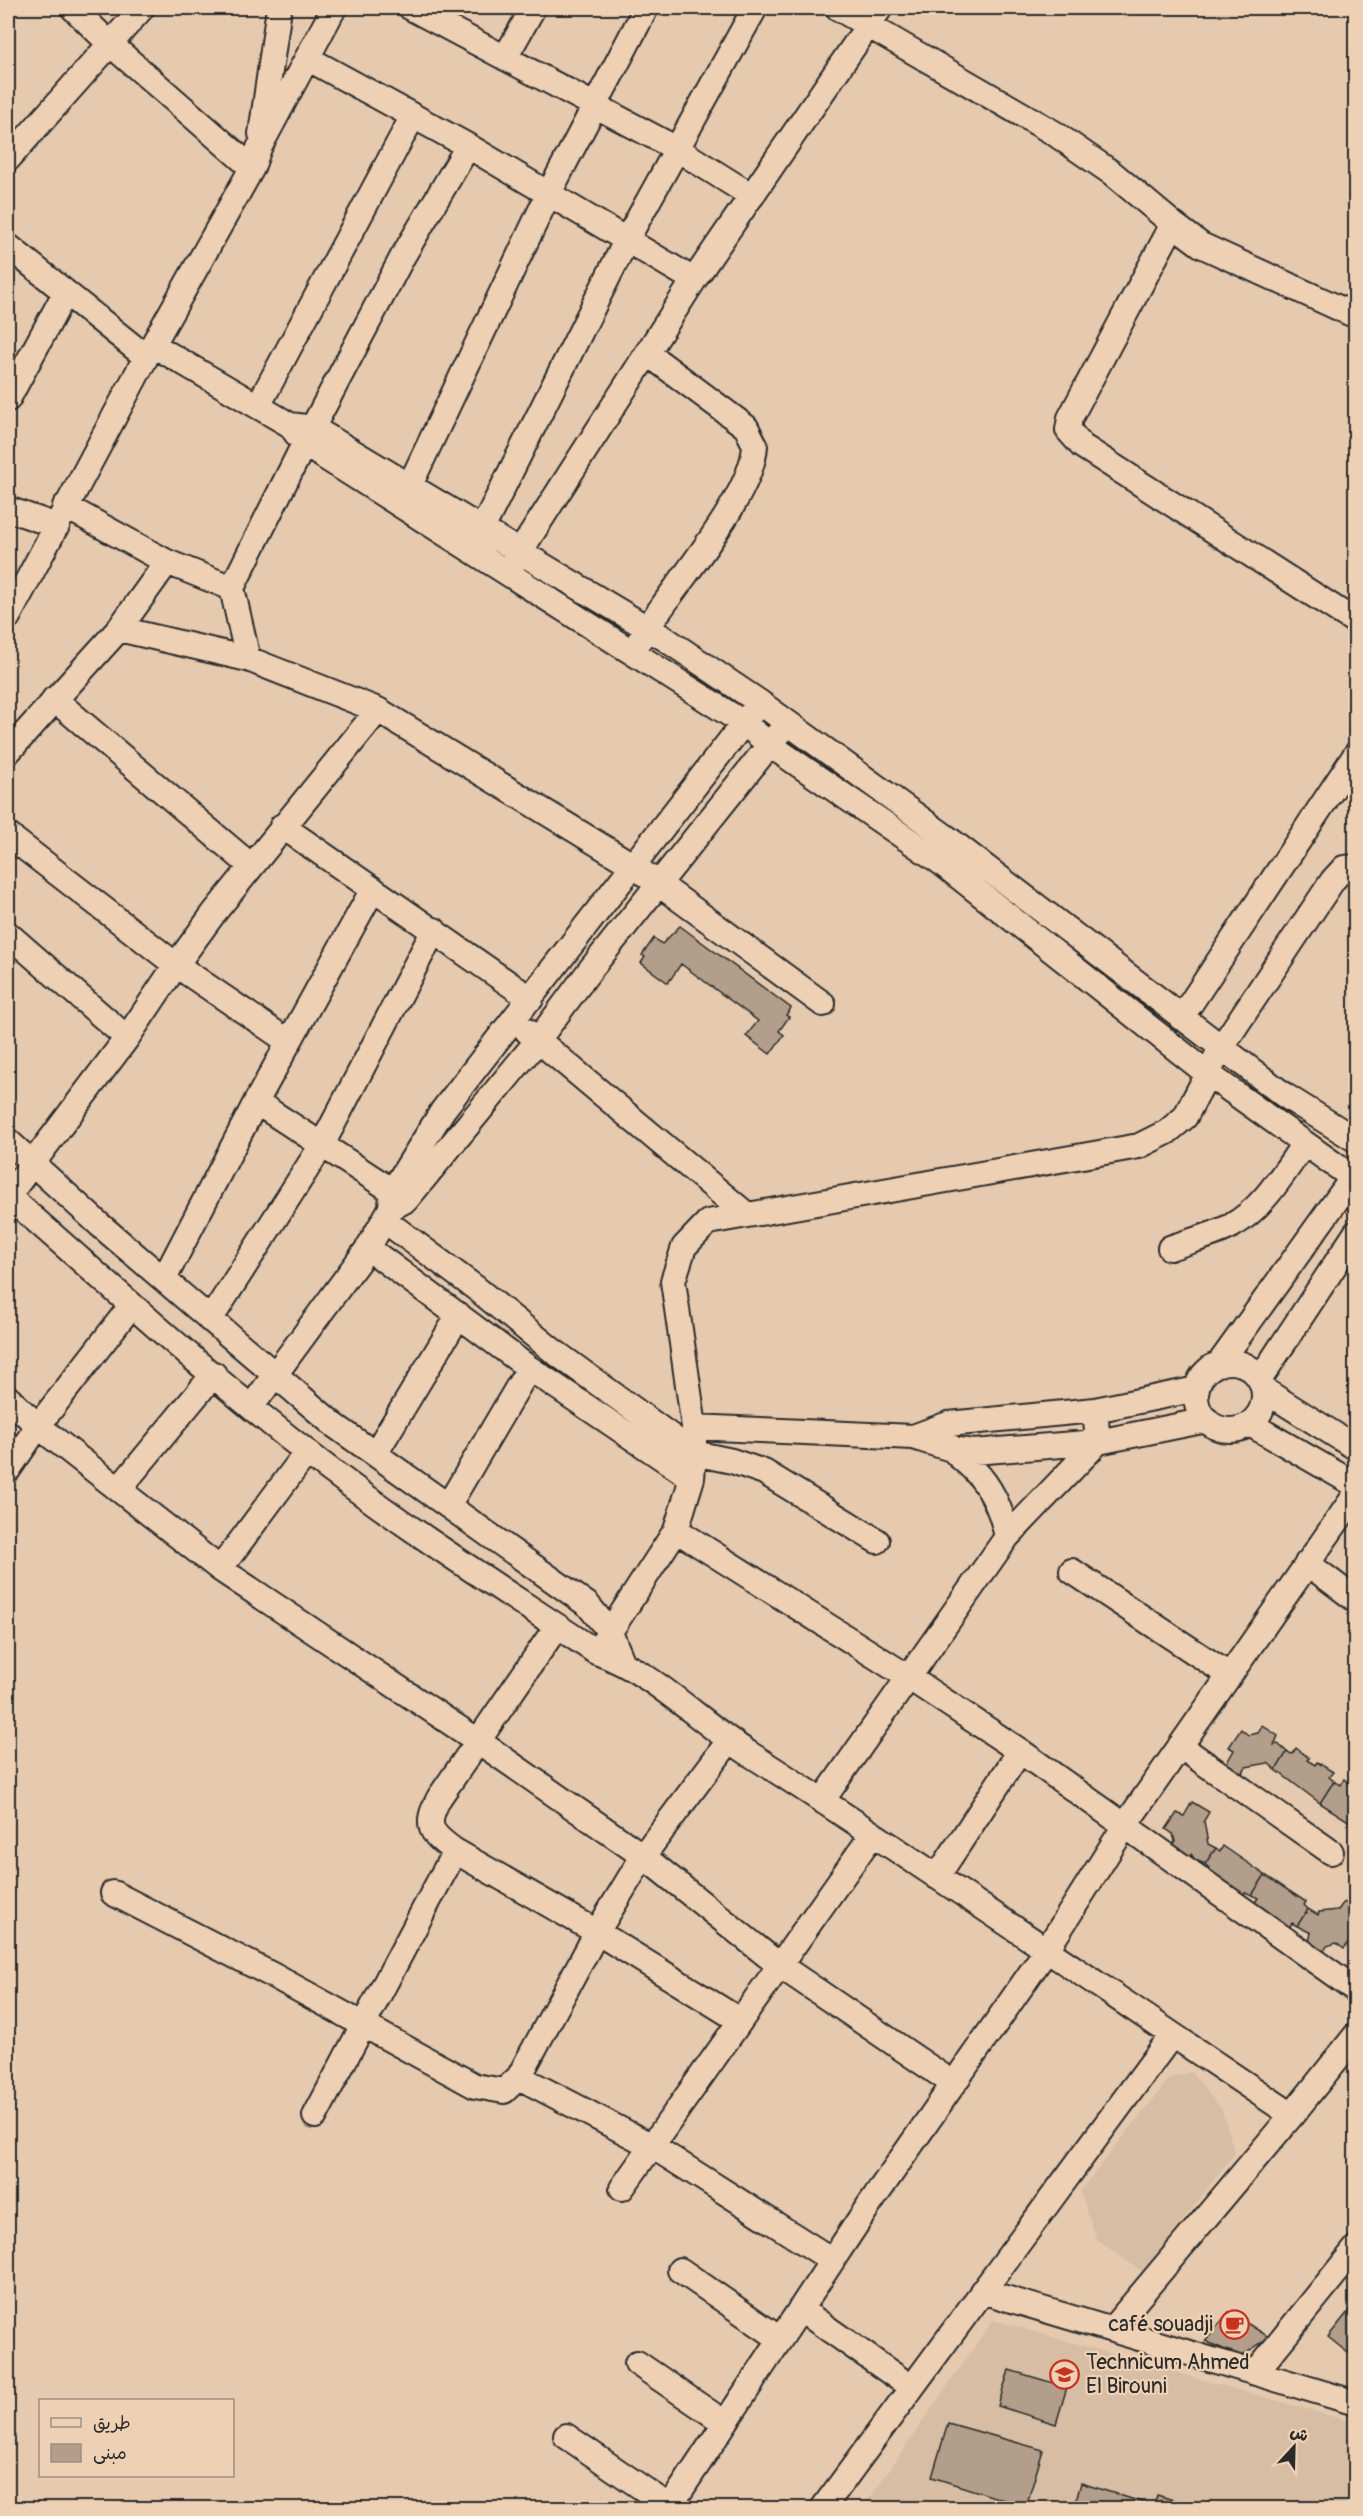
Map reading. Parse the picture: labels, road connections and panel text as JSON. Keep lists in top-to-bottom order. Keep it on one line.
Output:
{"places":{"cafe":["café souadji"],"school or university":["Technicum Ahmed El Birouni"]},"legend":["طريق","مبنى"],"north":"top"}
